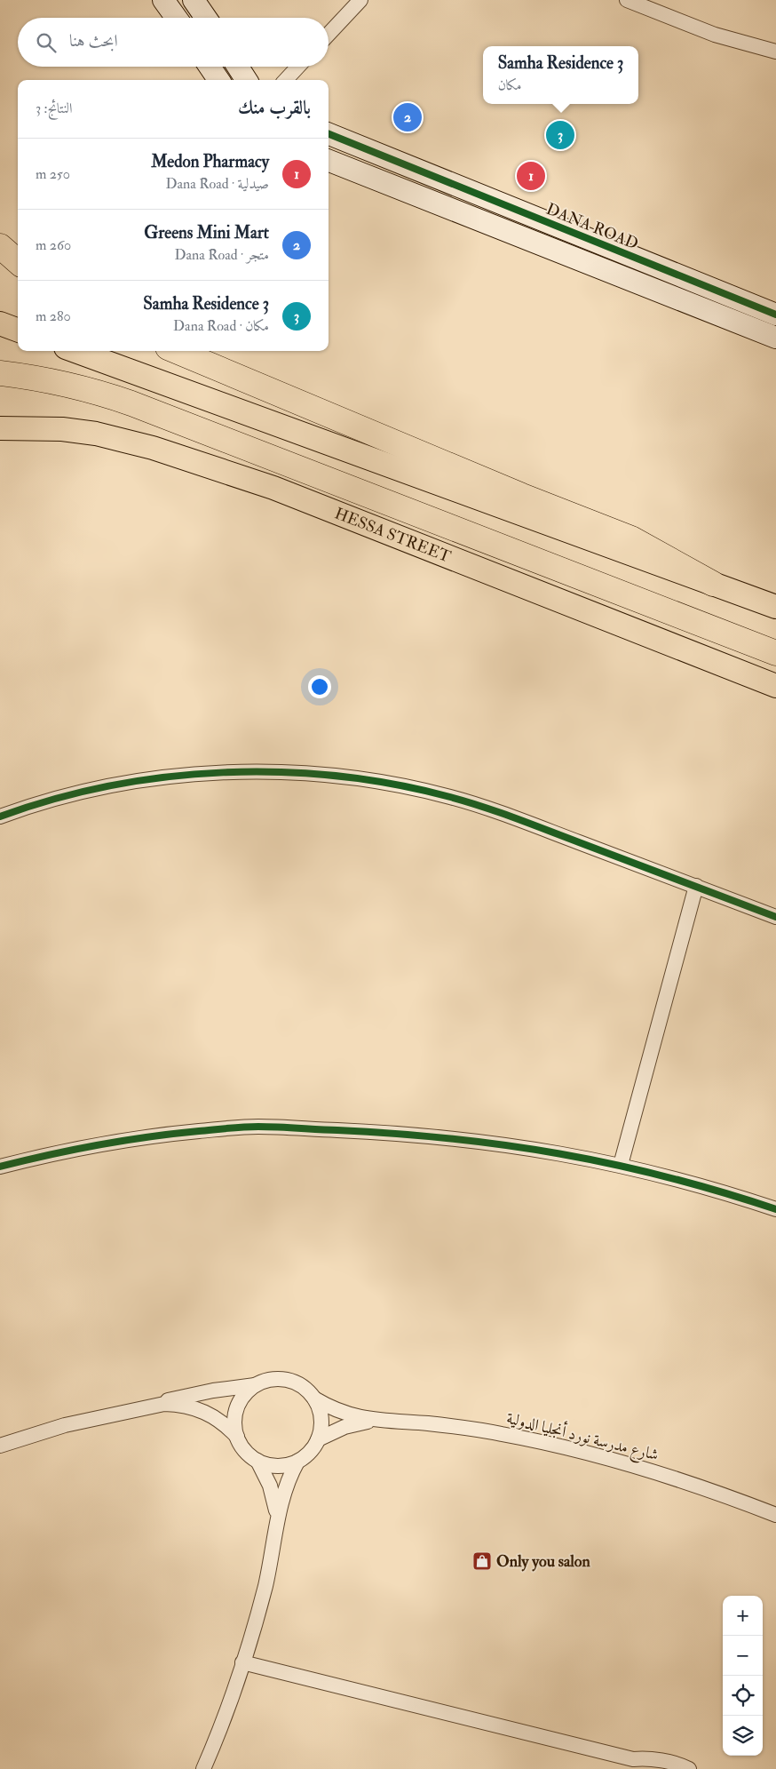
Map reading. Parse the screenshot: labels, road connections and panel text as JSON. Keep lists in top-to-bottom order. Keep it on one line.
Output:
{"streets":{"main road":["HESSA STREET"],"street":["DANA ROAD","شارع مدرسة نورد أنجليا الدولية"]},"places":{"shop":["Only you salon"]},"page":{"search":"ابحث هنا","popup":["Samha Residence 3","مكان"],"heading":["بالقرب منك","النتائج: 3"],"pins":["2","3","1"],"list":[{"mark":"1","name":"Medon Pharmacy","note":"صيدلية · Dana Road","value":"250 m"},{"mark":"2","name":"Greens Mini Mart","note":"متجر · Dana Road","value":"260 m"},{"mark":"3","name":"Samha Residence 3","note":"مكان · Dana Road","value":"280 m"}],"map_buttons":["+","−"]}}
